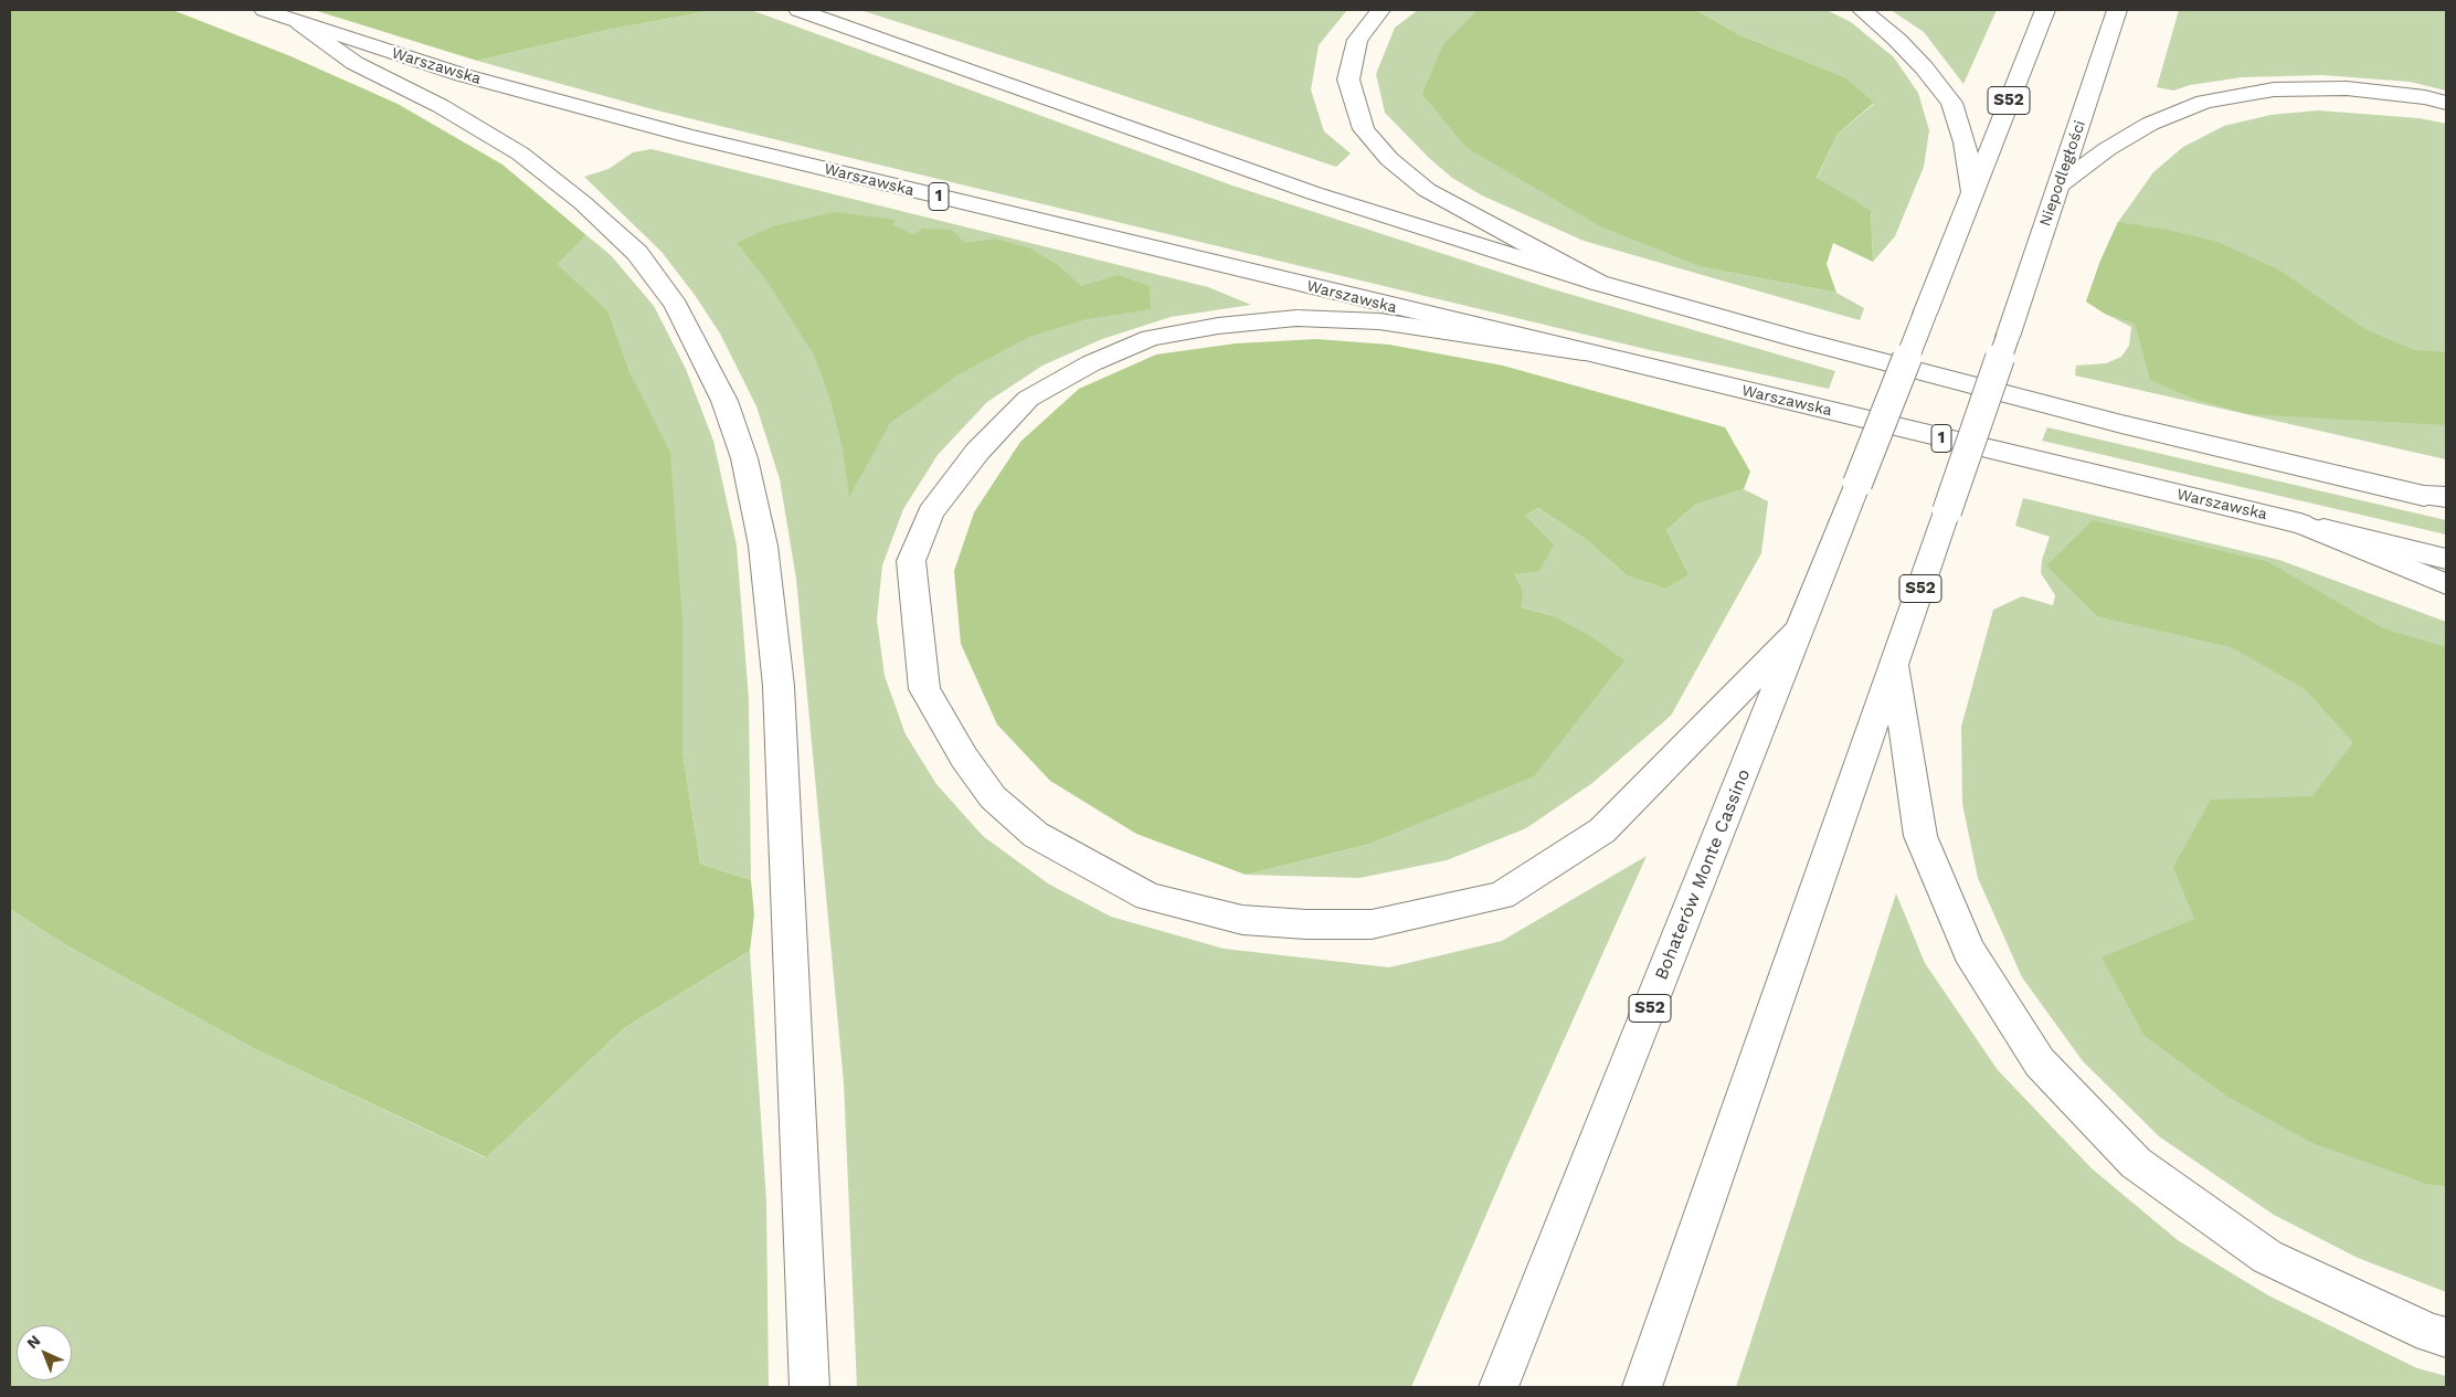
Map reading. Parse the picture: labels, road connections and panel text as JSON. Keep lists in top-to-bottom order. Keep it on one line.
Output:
{"streets":{"main road":["Warszawska","S52","Niepodległości","1","Bohaterów Monte Cassino"]},"crossings":[["S52","Niepodległości"],["S52","Bohaterów Monte Cassino"]],"north":"top left"}
